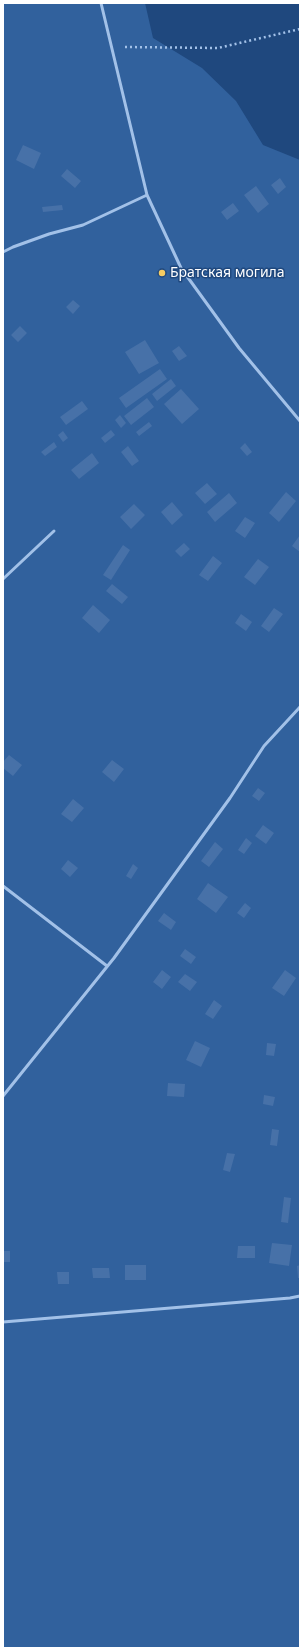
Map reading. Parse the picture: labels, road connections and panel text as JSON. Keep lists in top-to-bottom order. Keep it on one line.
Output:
{"places":["Братская могила"]}
